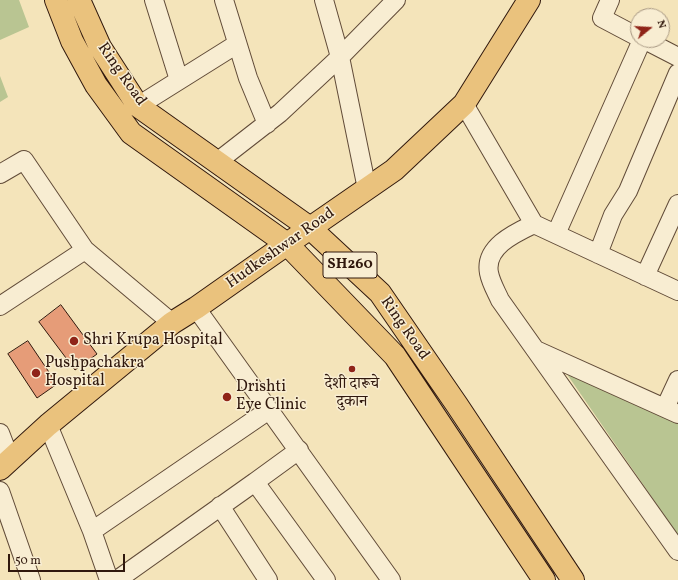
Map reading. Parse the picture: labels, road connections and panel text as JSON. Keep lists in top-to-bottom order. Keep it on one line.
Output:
{"streets":{"main road":["Ring Road","Hudkeshwar Road","SH260"]},"crossings":[["Ring Road","Hudkeshwar Road"]],"places":["Shri Krupa Hospital","देशी दारूचे दुकान","Pushpachakra Hospital","Drishti Eye Clinic"],"scale_bar":"50 m","north":"right"}
